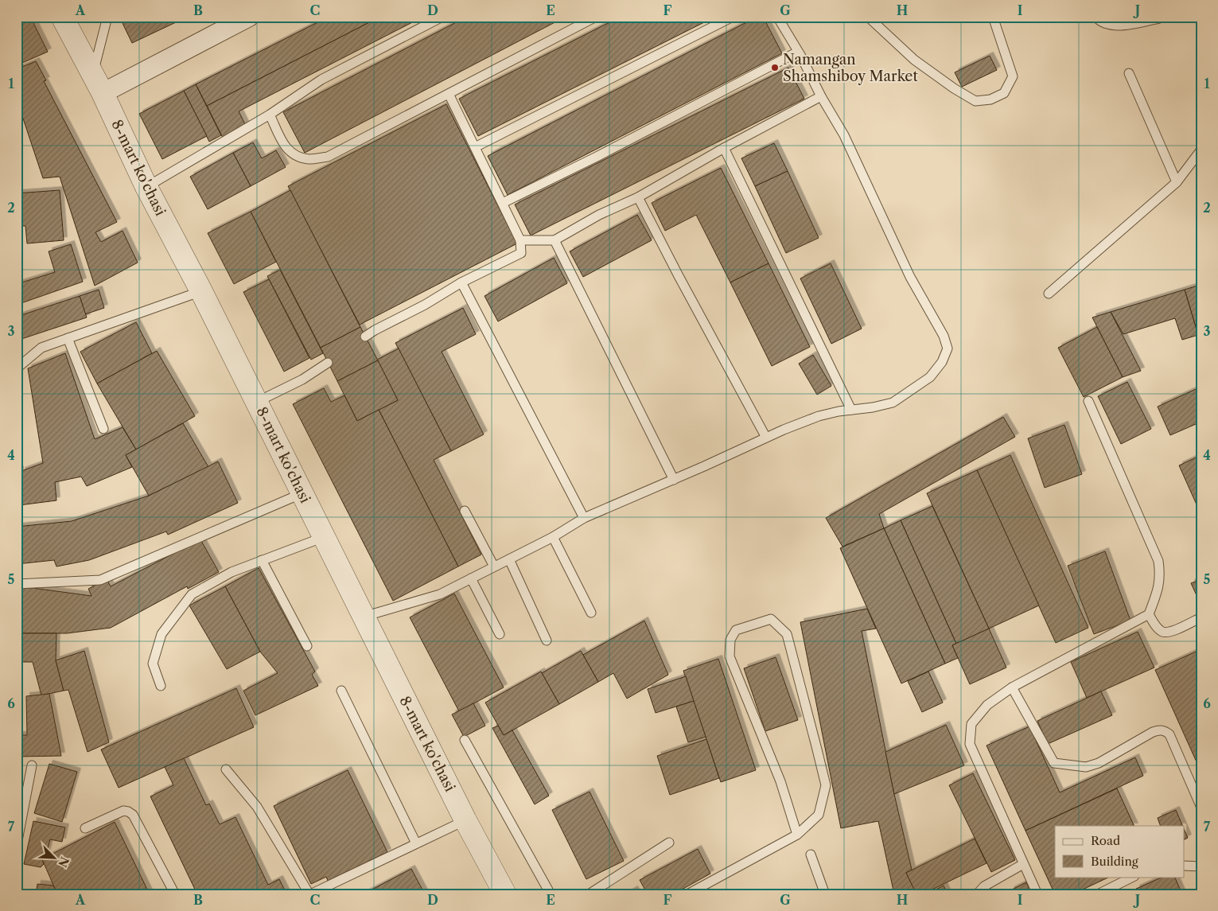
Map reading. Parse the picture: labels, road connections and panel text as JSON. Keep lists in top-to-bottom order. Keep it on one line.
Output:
{"streets":{"street":["8-mart ko'chasi"]},"places":["Namangan Shamshiboy Market"],"legend":["Road","Building"],"north":"bottom right","grid":{"columns":["A","B","C","D","E","F","G","H","I","J"],"rows":["1","2","3","4","5","6","7"]}}
